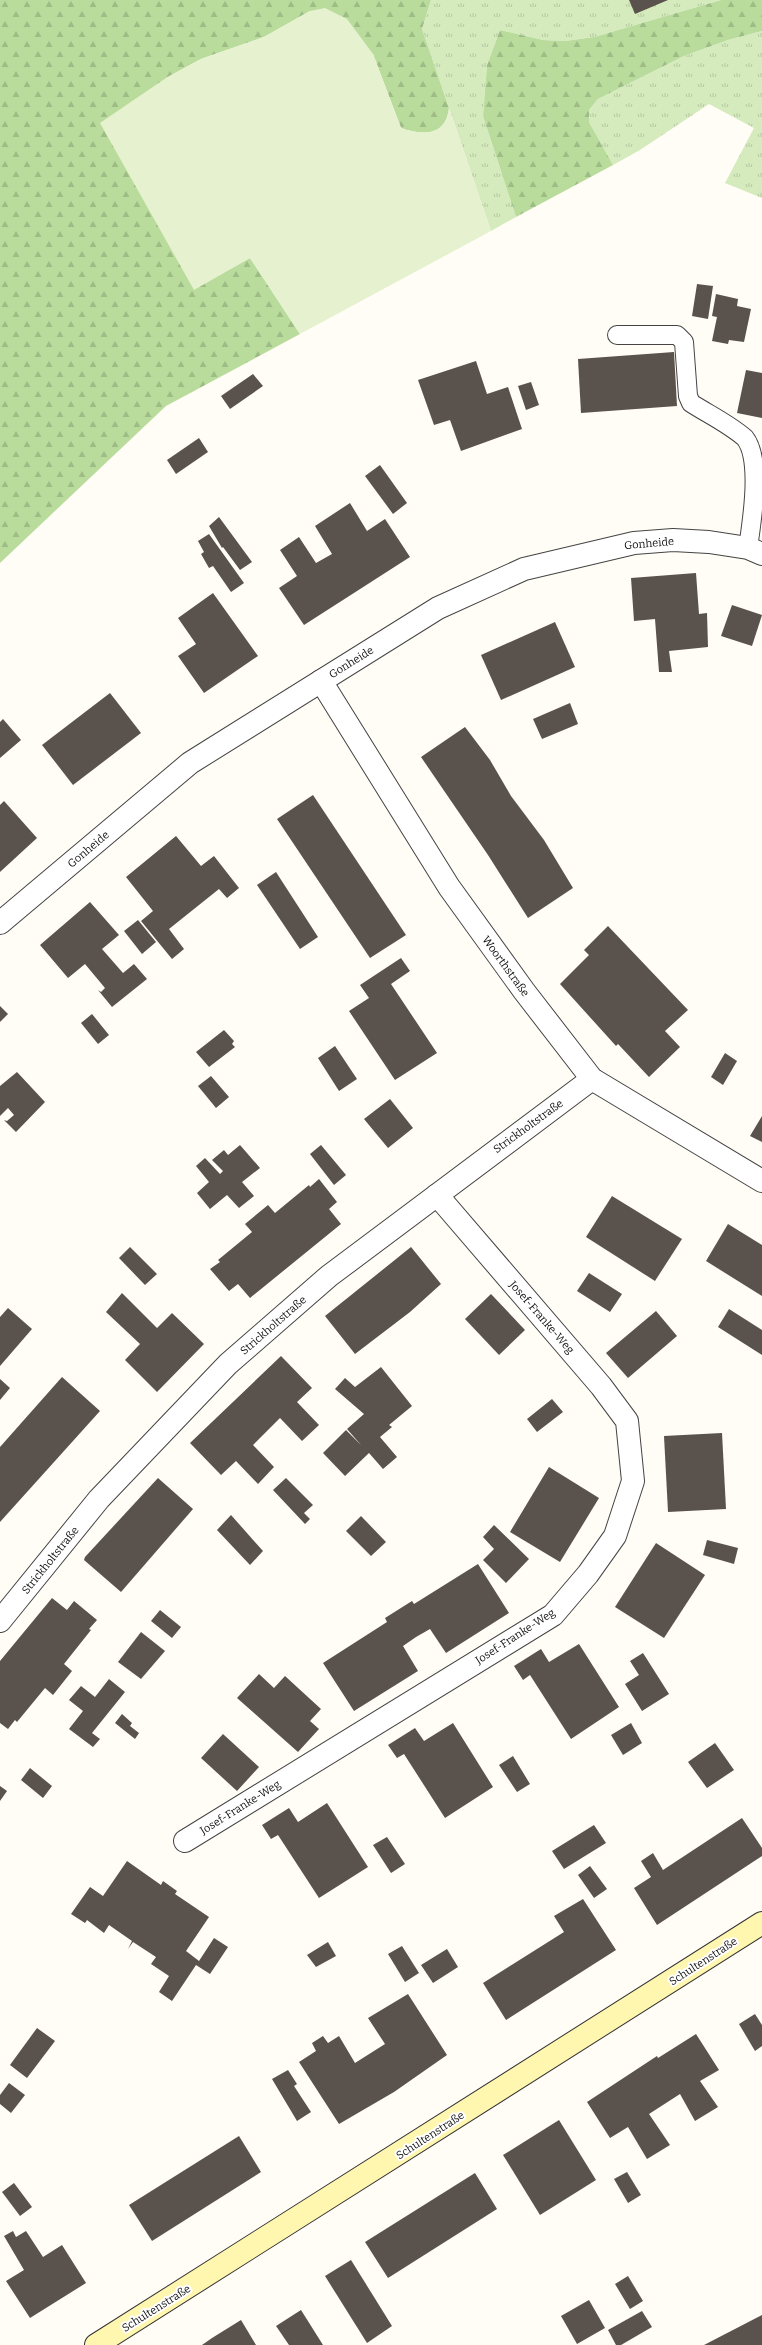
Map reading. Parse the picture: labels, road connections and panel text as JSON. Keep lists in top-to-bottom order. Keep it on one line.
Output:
{"streets":{"main road":["Schultenstraße"],"street":["Gonheide","Woorthstraße","Strickholtstraße","Josef-Franke-Weg"]},"crossings":[["Gonheide","Woorthstraße"],["Woorthstraße","Strickholtstraße"],["Strickholtstraße","Josef-Franke-Weg"]]}
